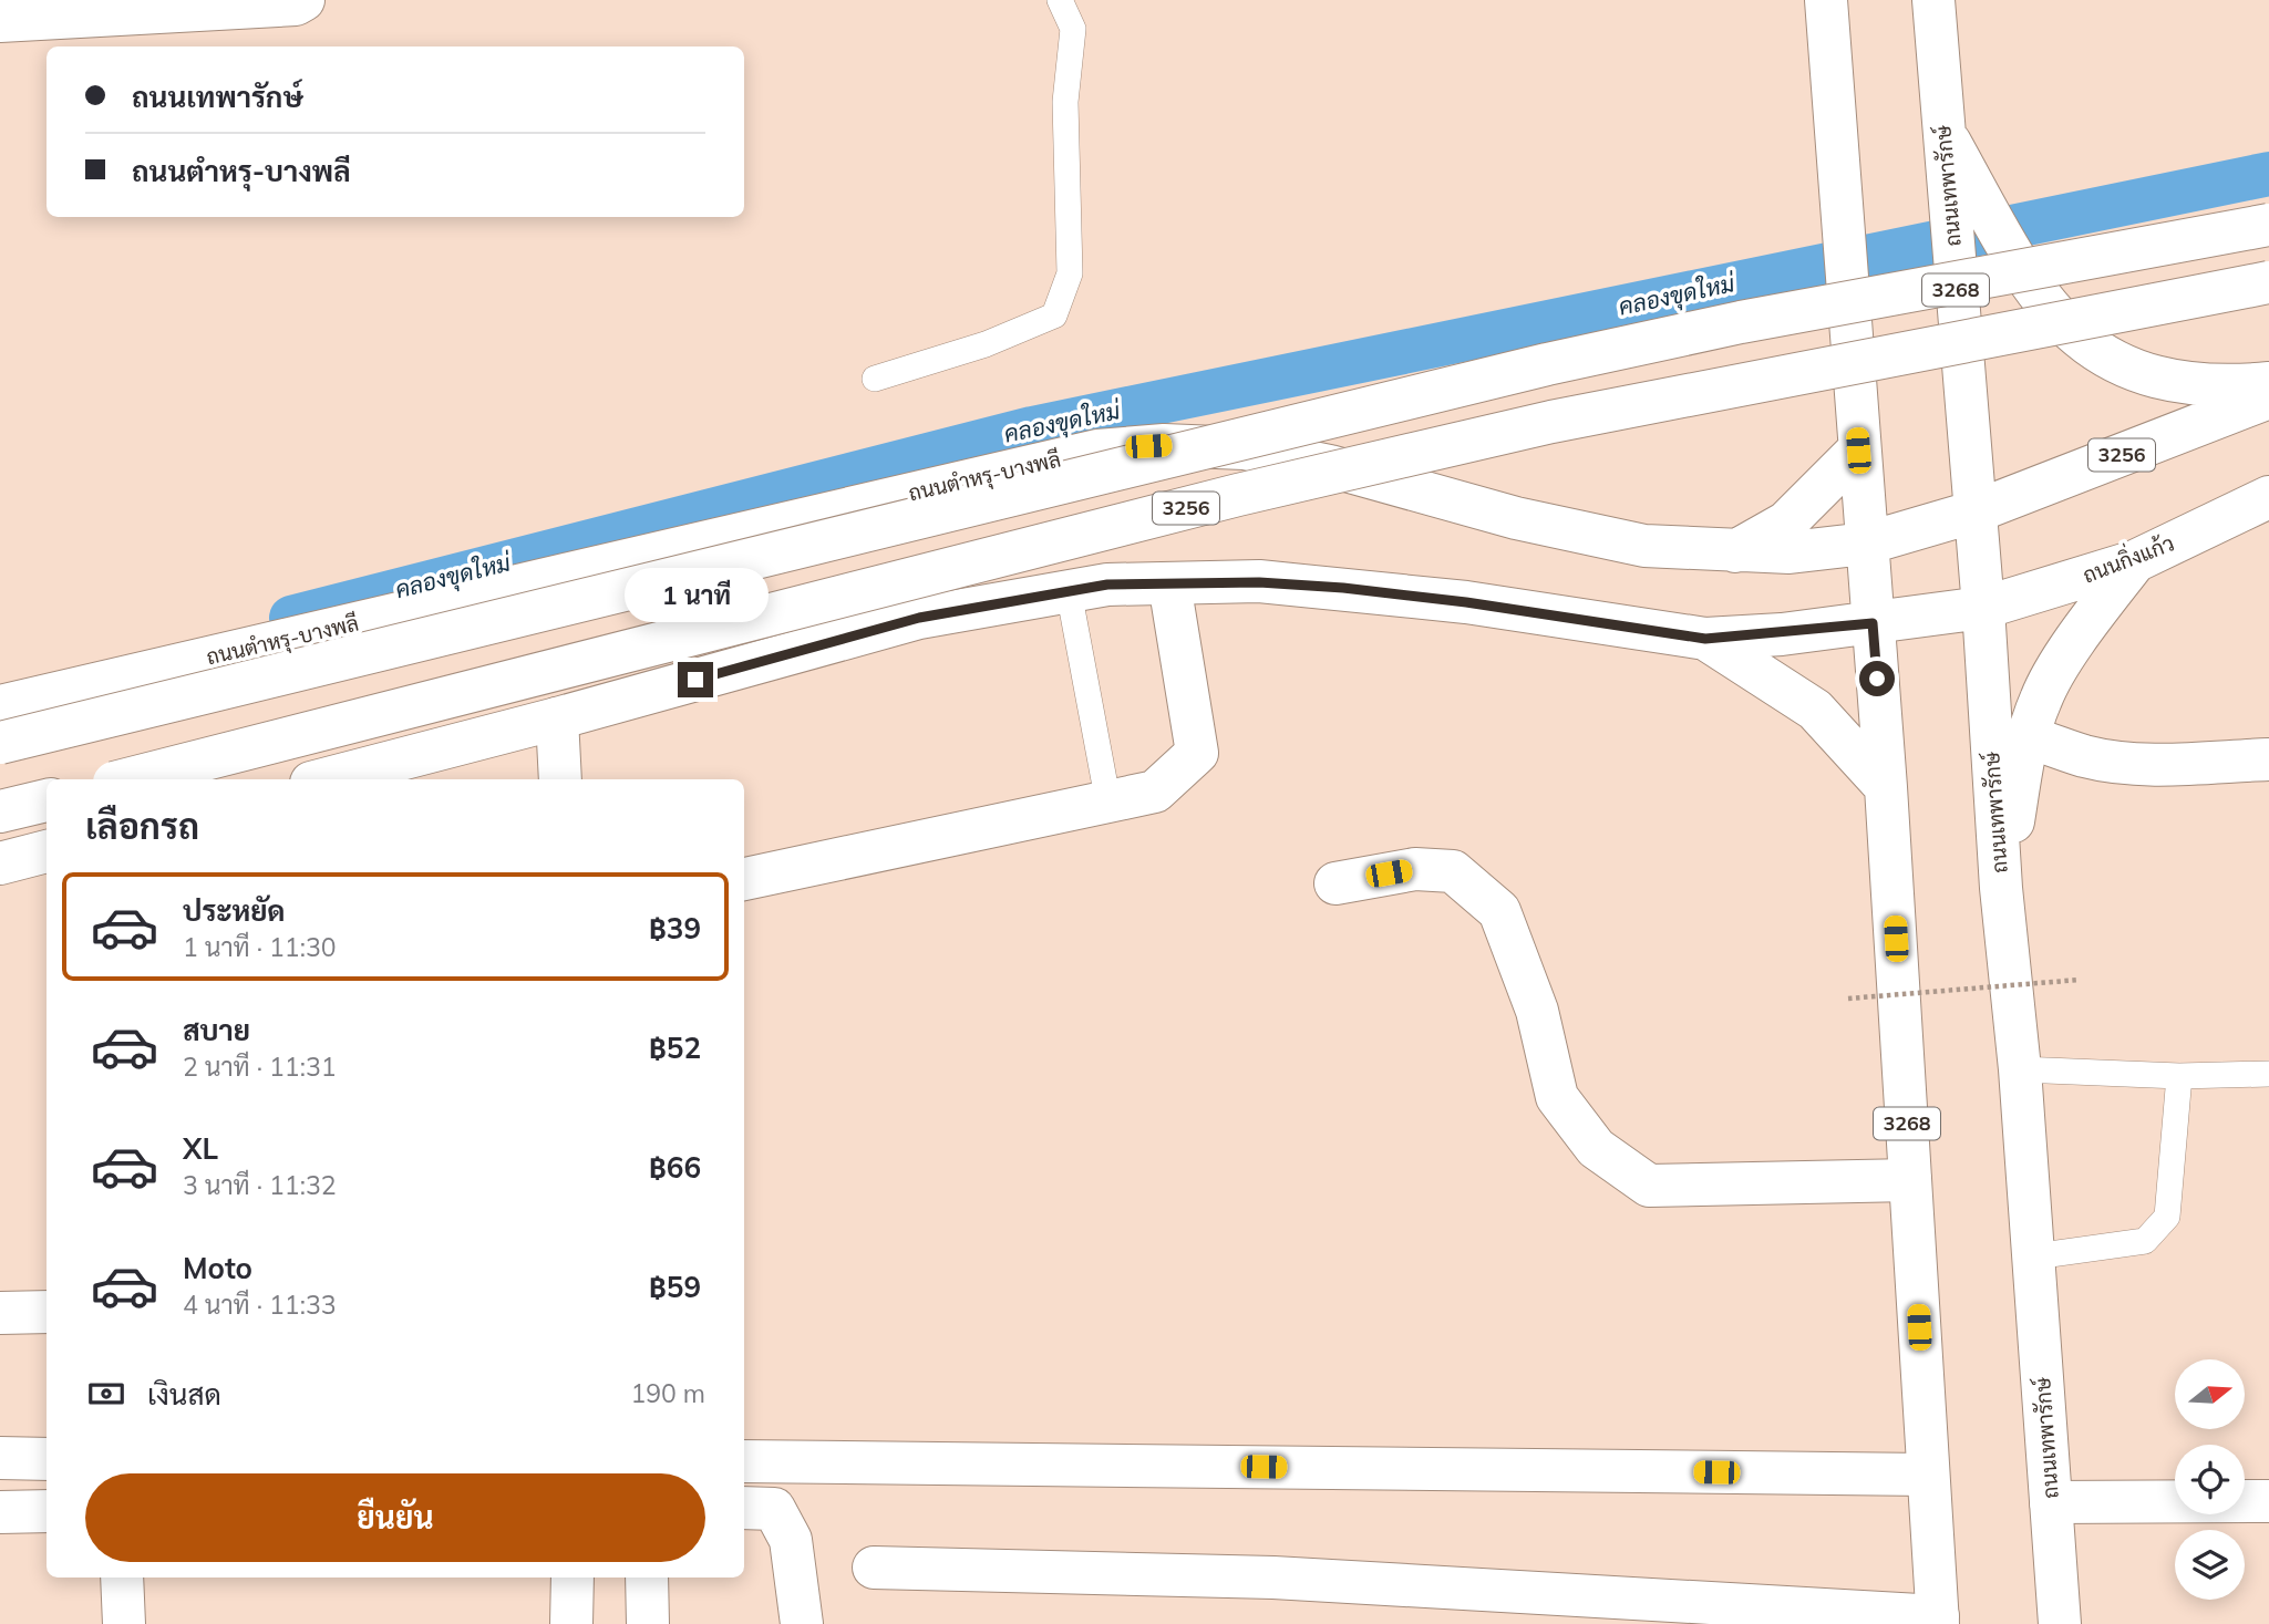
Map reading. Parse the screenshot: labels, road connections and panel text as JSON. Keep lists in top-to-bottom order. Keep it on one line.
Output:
{"streets":{"main road":["ถนนเทพารักษ์","3268","3256","ถนนตำหรุ-บางพลี","ถนนกิ่งแก้ว"]},"crossings":[["ถนนเทพารักษ์","3256"],["ถนนเทพารักษ์","ถนนตำหรุ-บางพลี"],["ถนนเทพารักษ์","ถนนกิ่งแก้ว"],["3268","ถนนตำหรุ-บางพลี"],["3256","ถนนตำหรุ-บางพลี"]],"water":["คลองขุดใหม่"],"north":"right","page":{"banner":["ถนนเทพารักษ์","ถนนตำหรุ-บางพลี"],"bubble":"1 นาที","heading":"เลือกรถ","list":[{"name":"ประหยัด","note":"1 นาที · 11:30","value":"฿39"},{"name":"สบาย","note":"2 นาที · 11:31","value":"฿52"},{"name":"XL","note":"3 นาที · 11:32","value":"฿66"},{"name":"Moto","note":"4 นาที · 11:33","value":"฿59"}],"pay":["เงินสด","190 m"],"buttons":"ยืนยัน"}}
